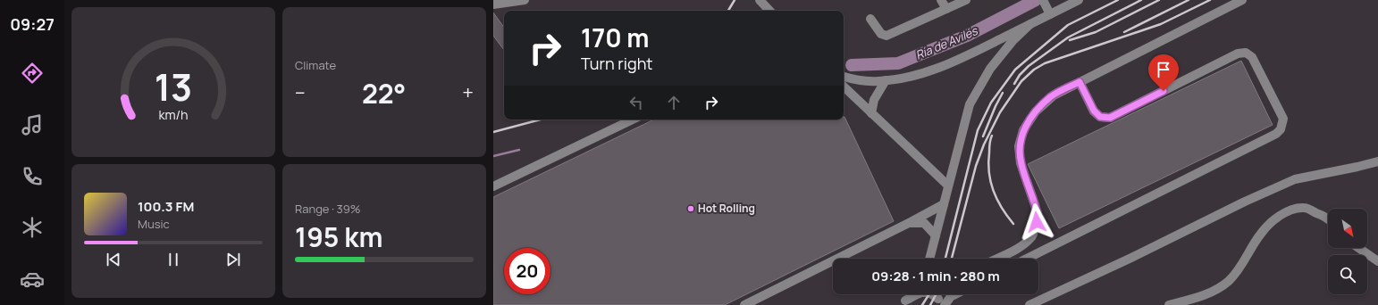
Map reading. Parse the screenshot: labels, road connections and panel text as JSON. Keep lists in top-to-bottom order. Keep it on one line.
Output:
{"water":["Ría de Avilés"],"places":["Hot Rolling"],"north":"bottom right","page":{"tabs":"09:27","tile":["Climate",["Range · 39%","195 km"]],"turn":["170 m","Turn right"],"heat":["−","22°","+"],"song":["100.3 FM","Music"],"limit":"20","trip":"09:28 · 1 min · 280 m","gauge":["13","km/h"]}}
